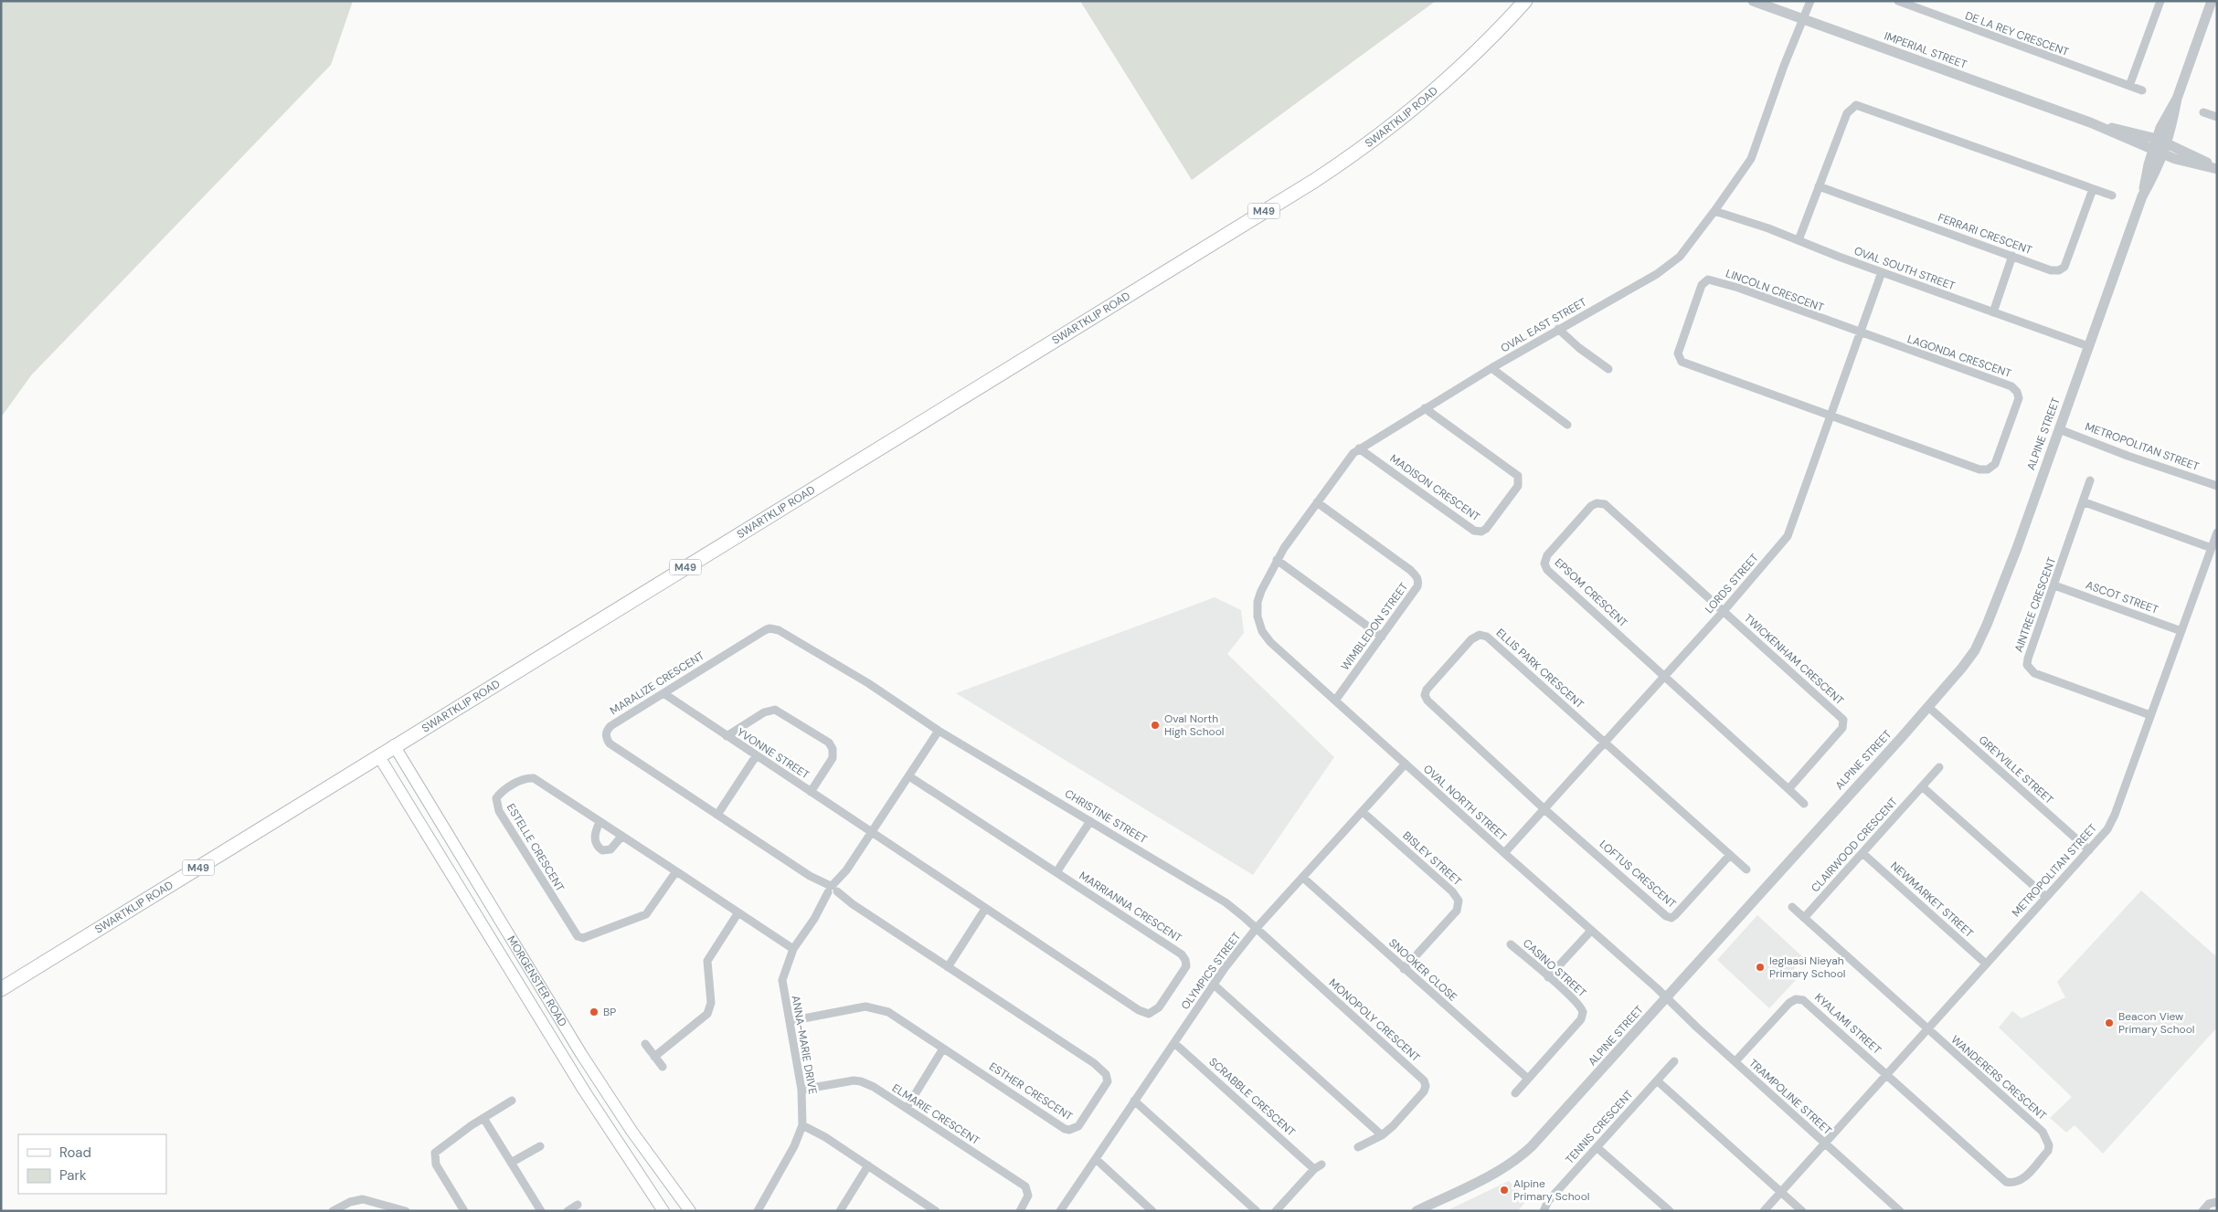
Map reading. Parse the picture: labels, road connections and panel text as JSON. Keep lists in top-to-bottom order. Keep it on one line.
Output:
{"streets":{"main road":["SWARTKLIP ROAD","M49","MORGENSTER ROAD"],"street":["DE LA REY CRESCENT","IMPERIAL STREET","FERRARI CRESCENT","OVAL SOUTH STREET","LINCOLN CRESCENT","OVAL EAST STREET","LAGONDA CRESCENT","ALPINE STREET","METROPOLITAN STREET","MADISON CRESCENT","LORDS STREET","EPSOM CRESCENT","ASCOT STREET","AINTREE CRESCENT","WIMBLEDON STREET","TWICKENHAM CRESCENT","ELLIS PARK CRESCENT","MARALIZE CRESCENT","YVONNE STREET","GREYVILLE STREET","OVAL NORTH STREET","CHRISTINE STREET","CLAIRWOOD CRESCENT","ESTELLE CRESCENT","BISLEY STREET","LOFTUS CRESCENT","NEWMARKET STREET","MARRIANNA CRESCENT","CASINO STREET","SNOOKER CLOSE","OLYMPICS STREET","MONOPOLY CRESCENT","KYALAMI STREET","ANNA-MARIE DRIVE","WANDERERS CRESCENT","ESTHER CRESCENT","SCRABBLE CRESCENT","TRAMPOLINE STREET","ELMARIE CRESCENT","TENNIS CRESCENT"]},"crossings":[["IMPERIAL STREET","OVAL EAST STREET"],["IMPERIAL STREET","ALPINE STREET"],["SWARTKLIP ROAD","MORGENSTER ROAD"],["OVAL SOUTH STREET","OVAL EAST STREET"],["OVAL SOUTH STREET","ALPINE STREET"],["OVAL SOUTH STREET","LORDS STREET"],["LINCOLN CRESCENT","LAGONDA CRESCENT"],["LINCOLN CRESCENT","LORDS STREET"],["OVAL EAST STREET","MADISON CRESCENT"],["OVAL EAST STREET","WIMBLEDON STREET"],["OVAL EAST STREET","OVAL NORTH STREET"],["LAGONDA CRESCENT","LORDS STREET"],["ALPINE STREET","METROPOLITAN STREET"],["ALPINE STREET","GREYVILLE STREET"],["ALPINE STREET","OVAL NORTH STREET"],["ALPINE STREET","TRAMPOLINE STREET"],["METROPOLITAN STREET","ASCOT STREET"],["METROPOLITAN STREET","AINTREE CRESCENT"],["METROPOLITAN STREET","GREYVILLE STREET"],["METROPOLITAN STREET","NEWMARKET STREET"],["METROPOLITAN STREET","KYALAMI STREET"],["METROPOLITAN STREET","WANDERERS CRESCENT"],["METROPOLITAN STREET","TRAMPOLINE STREET"],["LORDS STREET","EPSOM CRESCENT"],["LORDS STREET","TWICKENHAM CRESCENT"],["LORDS STREET","ELLIS PARK CRESCENT"],["LORDS STREET","OVAL NORTH STREET"],["LORDS STREET","LOFTUS CRESCENT"],["EPSOM CRESCENT","TWICKENHAM CRESCENT"],["ASCOT STREET","AINTREE CRESCENT"],["WIMBLEDON STREET","OVAL NORTH STREET"],["ELLIS PARK CRESCENT","LOFTUS CRESCENT"],["MARALIZE CRESCENT","YVONNE STREET"],["MARALIZE CRESCENT","CHRISTINE STREET"],["MARALIZE CRESCENT","ANNA-MARIE DRIVE"],["MARALIZE CRESCENT","ESTHER CRESCENT"],["YVONNE STREET","MARRIANNA CRESCENT"],["YVONNE STREET","ANNA-MARIE DRIVE"],["OVAL NORTH STREET","OLYMPICS STREET"],["OVAL NORTH STREET","TRAMPOLINE STREET"],["CHRISTINE STREET","OLYMPICS STREET"],["CHRISTINE STREET","MONOPOLY CRESCENT"],["CHRISTINE STREET","ANNA-MARIE DRIVE"],["CLAIRWOOD CRESCENT","NEWMARKET STREET"],["ESTELLE CRESCENT","ANNA-MARIE DRIVE"],["BISLEY STREET","SNOOKER CLOSE"],["BISLEY STREET","OLYMPICS STREET"],["MARRIANNA CRESCENT","ANNA-MARIE DRIVE"],["CASINO STREET","SNOOKER CLOSE"],["SNOOKER CLOSE","OLYMPICS STREET"],["OLYMPICS STREET","MONOPOLY CRESCENT"],["OLYMPICS STREET","SCRABBLE CRESCENT"],["KYALAMI STREET","WANDERERS CRESCENT"],["KYALAMI STREET","TRAMPOLINE STREET"],["ANNA-MARIE DRIVE","ESTHER CRESCENT"],["ANNA-MARIE DRIVE","ELMARIE CRESCENT"]],"places":["Oval North High School","Ieglaasi Nieyah Primary School","BP","Beacon View Primary School","Alpine Primary School"],"legend":["Road","Park"]}
